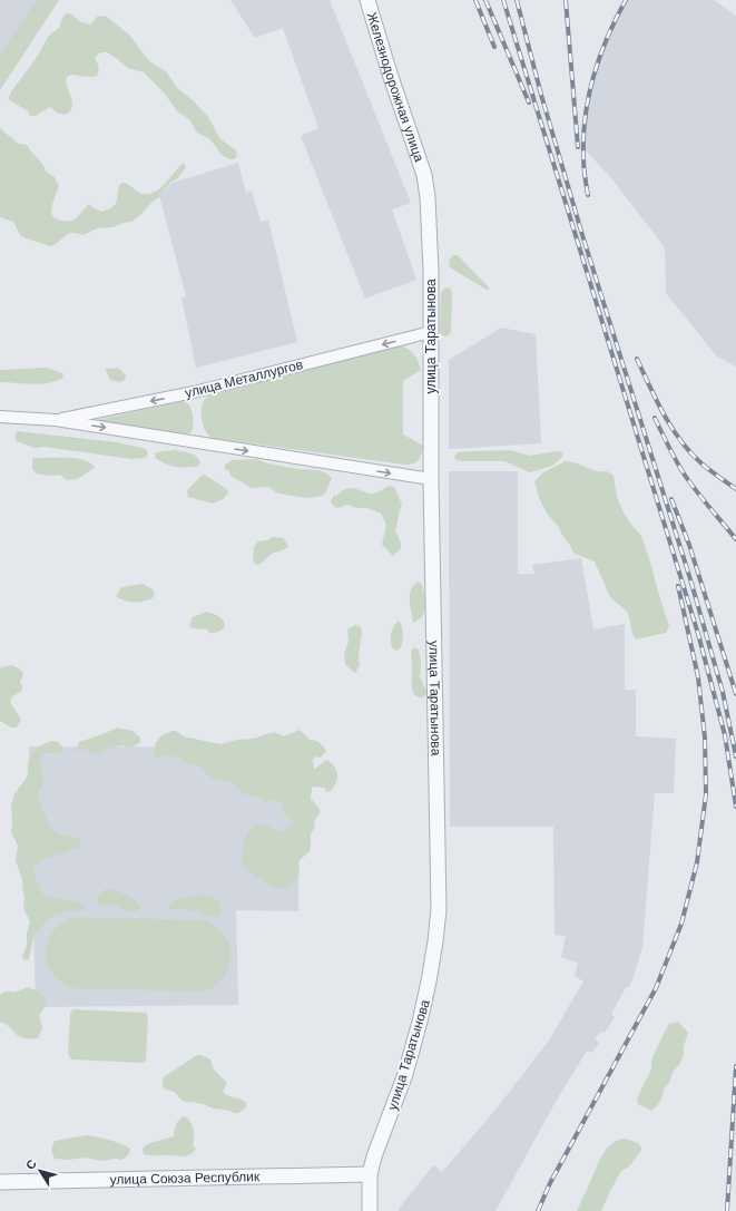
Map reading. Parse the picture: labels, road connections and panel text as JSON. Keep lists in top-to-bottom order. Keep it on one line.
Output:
{"streets":{"street":["Железнодорожная улица","улица Таратынова","улица Металлургов","улица Союза Республик"]},"crossings":[["Железнодорожная улица","улица Таратынова"],["улица Таратынова","улица Металлургов"],["улица Таратынова","улица Союза Республик"]],"north":"top left"}
